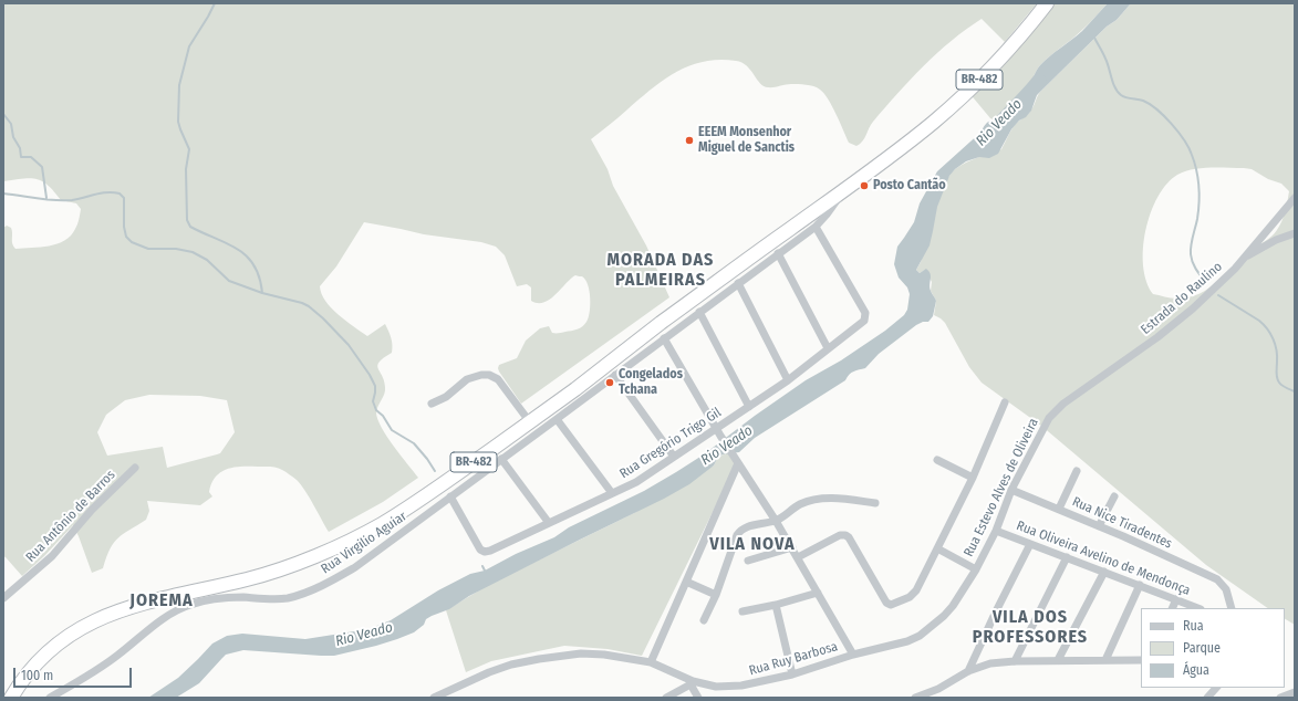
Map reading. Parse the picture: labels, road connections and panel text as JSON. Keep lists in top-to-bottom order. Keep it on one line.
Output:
{"streets":{"highway":["BR-482"],"street":["Estrada do Raulino","Rua Gregório Trigo Gil","Rua Estevo Alves de Oliveira","Rua Antônio de Barros","Rua Nice Tiradentes","Rua Virgilio Aguiar","Rua Oliveira Avelino de Mendonça","Rua Ruy Barbosa"]},"crossings":[["BR-482","Rua Virgilio Aguiar"],["Estrada do Raulino","Rua Estevo Alves de Oliveira"],["Rua Gregório Trigo Gil","Rua Virgilio Aguiar"],["Rua Estevo Alves de Oliveira","Rua Nice Tiradentes"],["Rua Estevo Alves de Oliveira","Rua Oliveira Avelino de Mendonça"],["Rua Estevo Alves de Oliveira","Rua Ruy Barbosa"]],"districts":["MORADA DAS PALMEIRAS","VILA NOVA","JOREMA","VILA DOS PROFESSORES"],"water":["Rio Veado"],"places":["EEEM Monsenhor Miguel de Sanctis","Posto Cantão","Congelados Tchana"],"legend":["Rua","Parque","Água"],"scale_bar":"100 m"}
